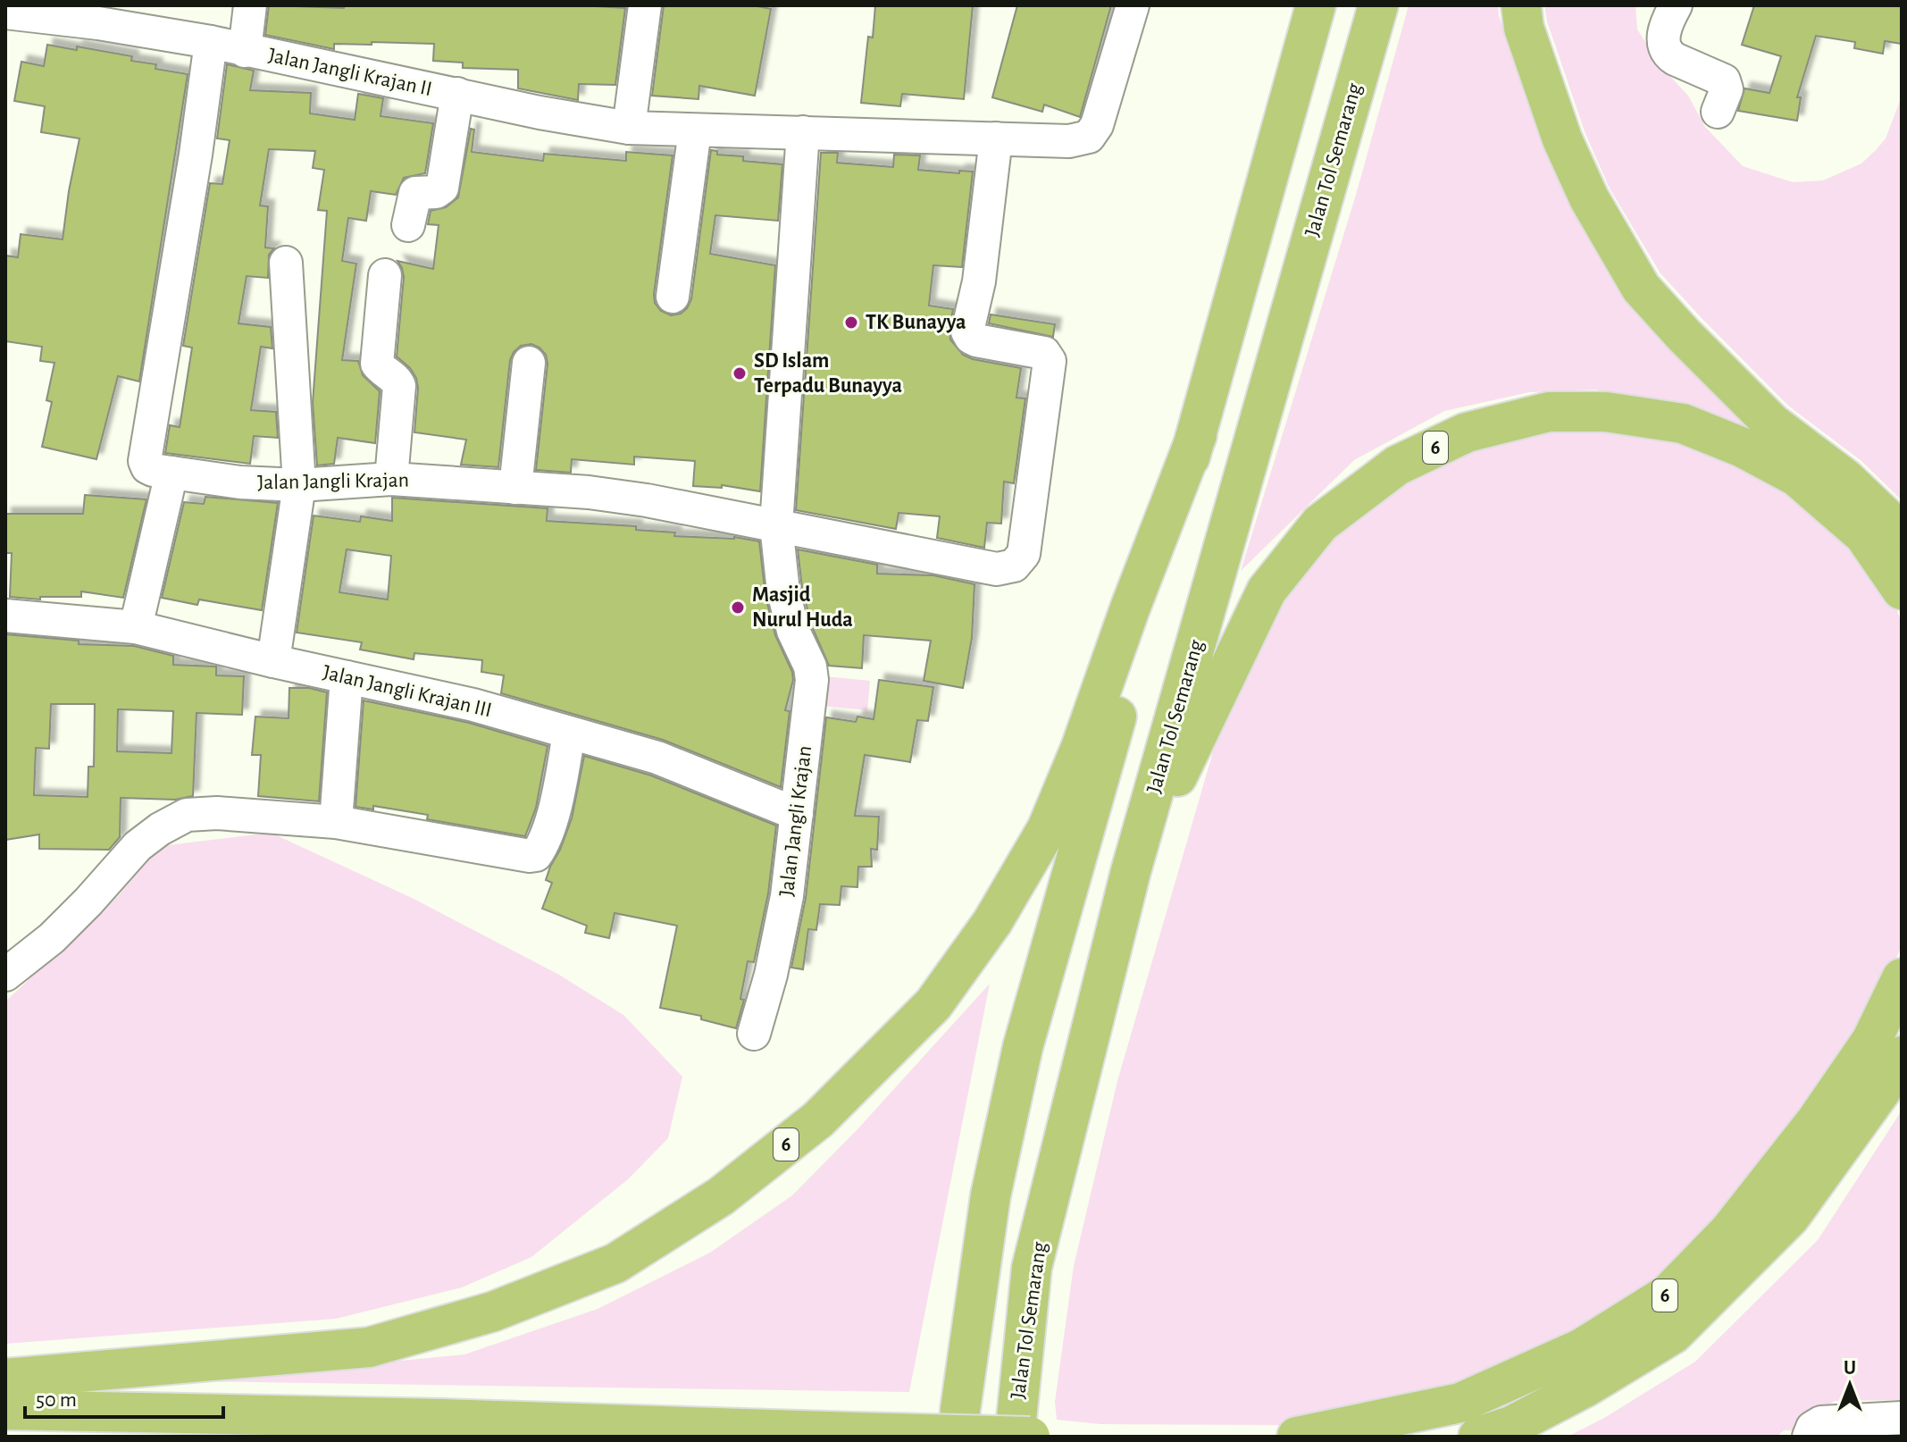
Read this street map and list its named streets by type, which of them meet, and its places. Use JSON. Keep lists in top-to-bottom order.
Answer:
{
  "streets": {
    "highway": ["Jalan Tol Semarang", "6"],
    "street": ["Jalan Jangli Krajan II", "Jalan Jangli Krajan", "Jalan Jangli Krajan III"]
  },
  "crossings": [
    ["Jalan Jangli Krajan II", "Jalan Jangli Krajan"],
    ["Jalan Tol Semarang", "6"],
    ["Jalan Jangli Krajan", "Jalan Jangli Krajan III"]
  ],
  "places": ["TK Bunayya", "SD Islam Terpadu Bunayya", "Masjid Nurul Huda"],
  "scale_bar": "50 m",
  "north": "top"
}
